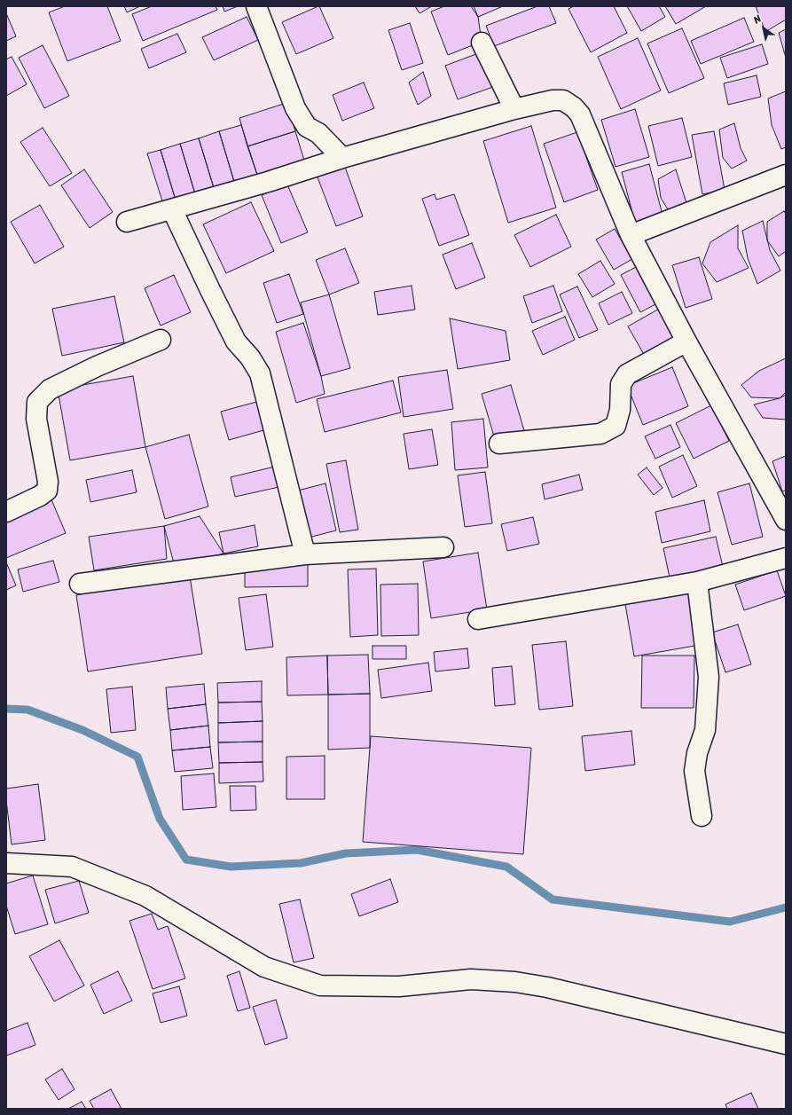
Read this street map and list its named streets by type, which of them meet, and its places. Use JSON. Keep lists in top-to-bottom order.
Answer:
{
  "north": "top left"
}
